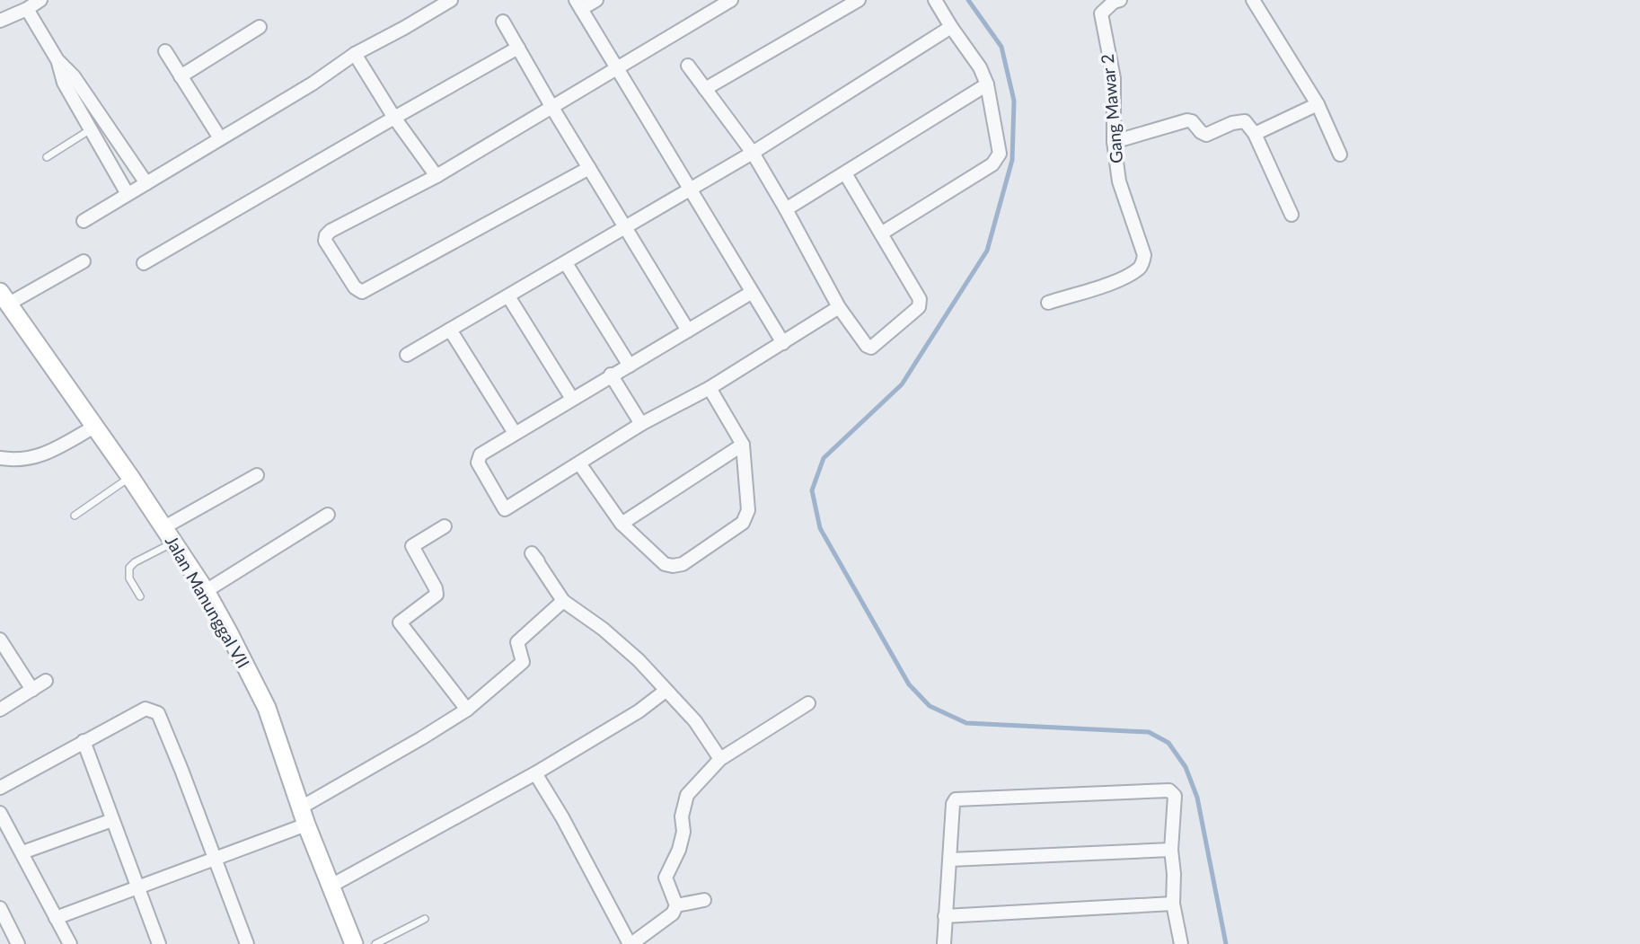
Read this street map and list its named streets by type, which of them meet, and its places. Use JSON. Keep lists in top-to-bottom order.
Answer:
{
  "streets": {
    "street": ["Gang Mawar 2", "Jalan Manunggal VII"]
  }
}
